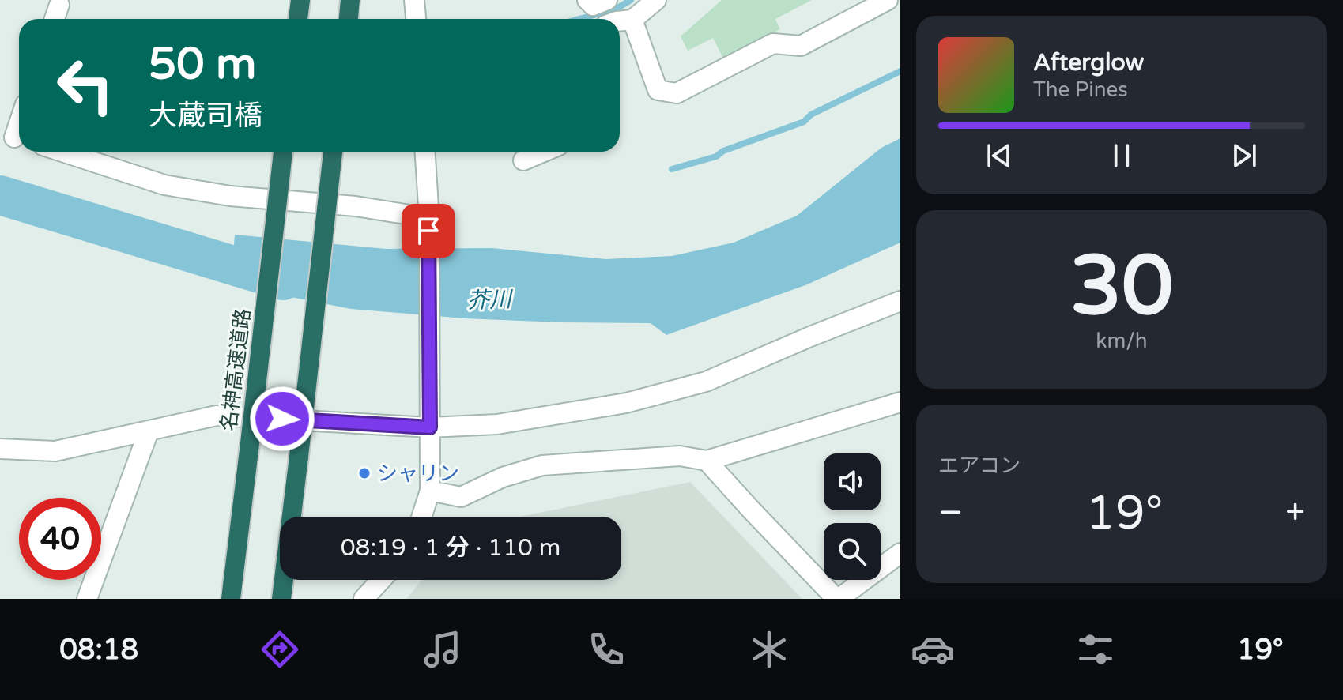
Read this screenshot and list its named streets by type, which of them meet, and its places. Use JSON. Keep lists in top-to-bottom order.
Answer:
{
  "streets": {
    "highway": ["名神高速道路"]
  },
  "water": ["芥川"],
  "places": ["シャリン"],
  "page": {
    "turn": ["50 m", "大蔵司橋"],
    "song": ["Afterglow", "The Pines"],
    "tile": [
      ["30", "km/h"],
      "エアコン"
    ],
    "heat": ["−", "19°", "+"],
    "limit": "40",
    "trip": "08:19 · 1 分 · 110 m",
    "tabs": ["08:18", "19°"]
  }
}
